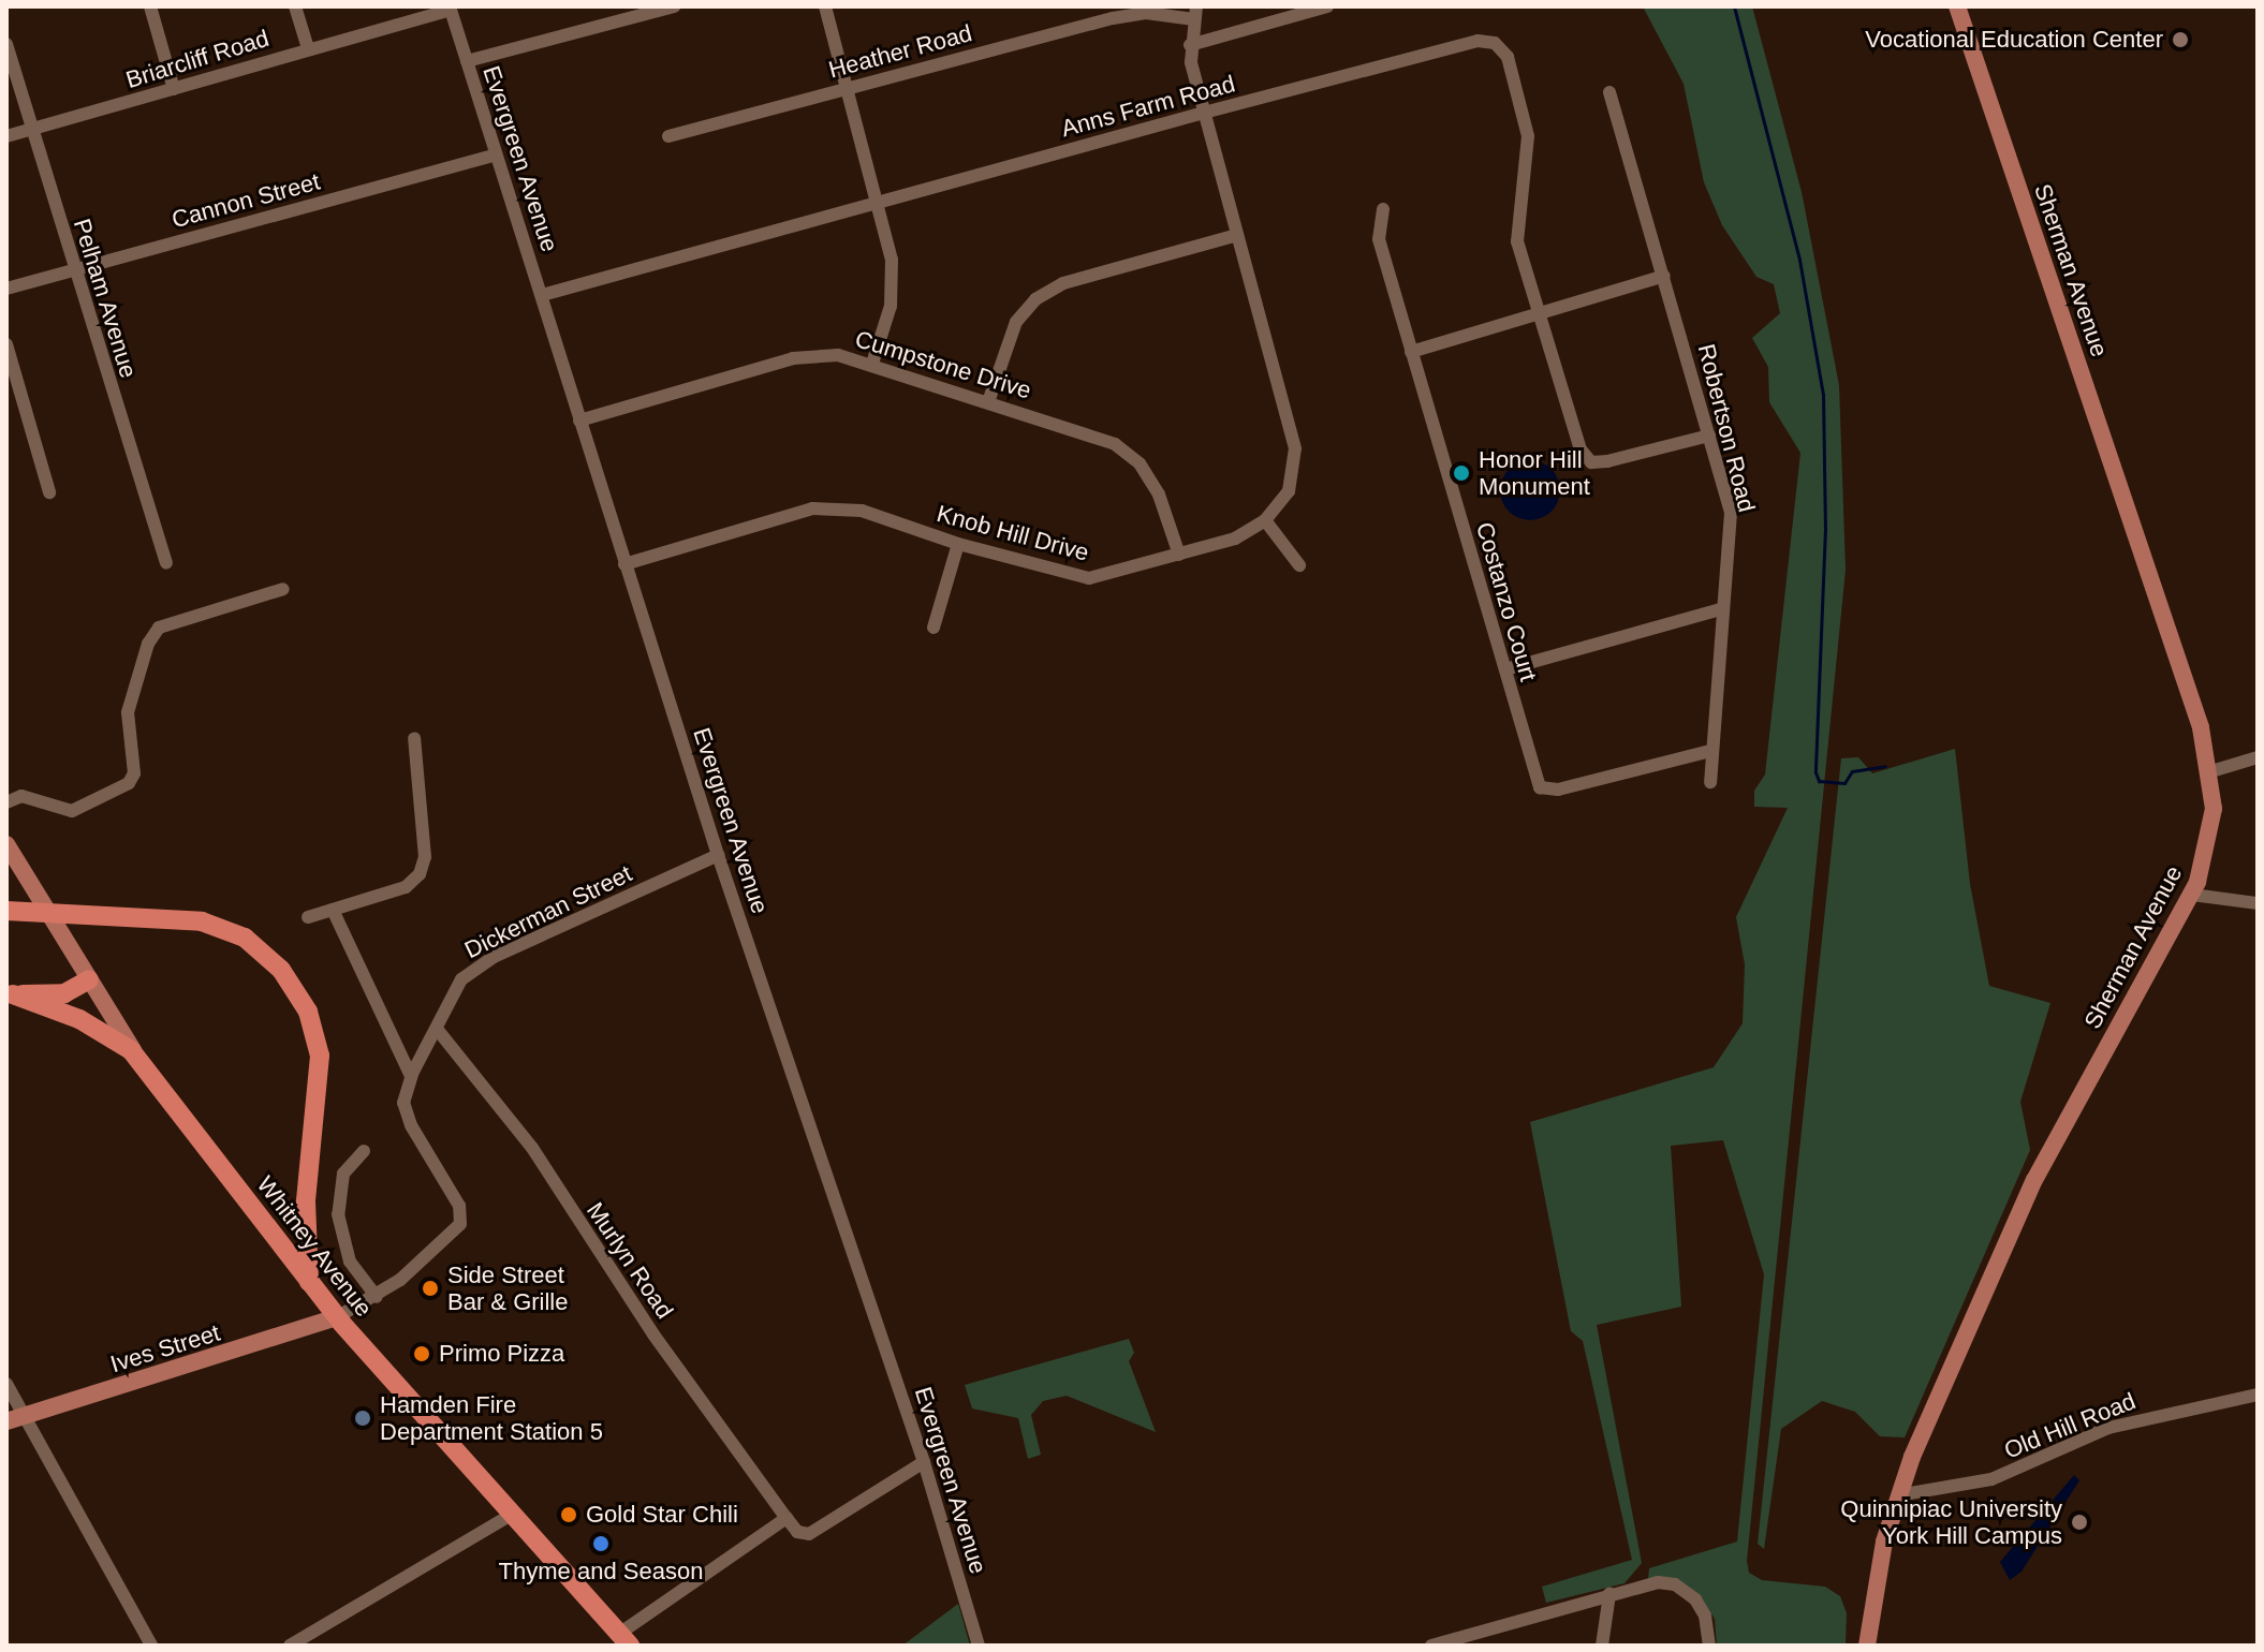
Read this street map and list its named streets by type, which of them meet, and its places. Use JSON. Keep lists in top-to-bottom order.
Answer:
{
  "streets": {
    "highway": ["Whitney Avenue"],
    "main road": ["Sherman Avenue", "Ives Street"],
    "street": [
      "Heather Road",
      "Briarcliff Road",
      "Anns Farm Road",
      "Evergreen Avenue",
      "Cannon Street",
      "Pelham Avenue",
      "Cumpstone Drive",
      "Robertson Road",
      "Knob Hill Drive",
      "Costanzo Court",
      "Dickerman Street",
      "Murlyn Road",
      "Old Hill Road"
    ]
  },
  "crossings": [
    ["Heather Road", "Knob Hill Drive"],
    ["Briarcliff Road", "Evergreen Avenue"],
    ["Briarcliff Road", "Pelham Avenue"],
    ["Anns Farm Road", "Evergreen Avenue"],
    ["Anns Farm Road", "Knob Hill Drive"],
    ["Evergreen Avenue", "Cannon Street"],
    ["Evergreen Avenue", "Cumpstone Drive"],
    ["Evergreen Avenue", "Knob Hill Drive"],
    ["Evergreen Avenue", "Dickerman Street"],
    ["Cannon Street", "Pelham Avenue"],
    ["Sherman Avenue", "Old Hill Road"],
    ["Cumpstone Drive", "Knob Hill Drive"],
    ["Robertson Road", "Costanzo Court"],
    ["Dickerman Street", "Whitney Avenue"],
    ["Dickerman Street", "Murlyn Road"],
    ["Dickerman Street", "Ives Street"],
    ["Whitney Avenue", "Ives Street"]
  ],
  "places": [
    "Vocational Education Center",
    "Honor Hill Monument",
    "Side Street Bar & Grille",
    "Primo Pizza",
    "Hamden Fire Department Station 5",
    "Gold Star Chili",
    "Quinnipiac University York Hill Campus",
    "Thyme and Season"
  ]
}
